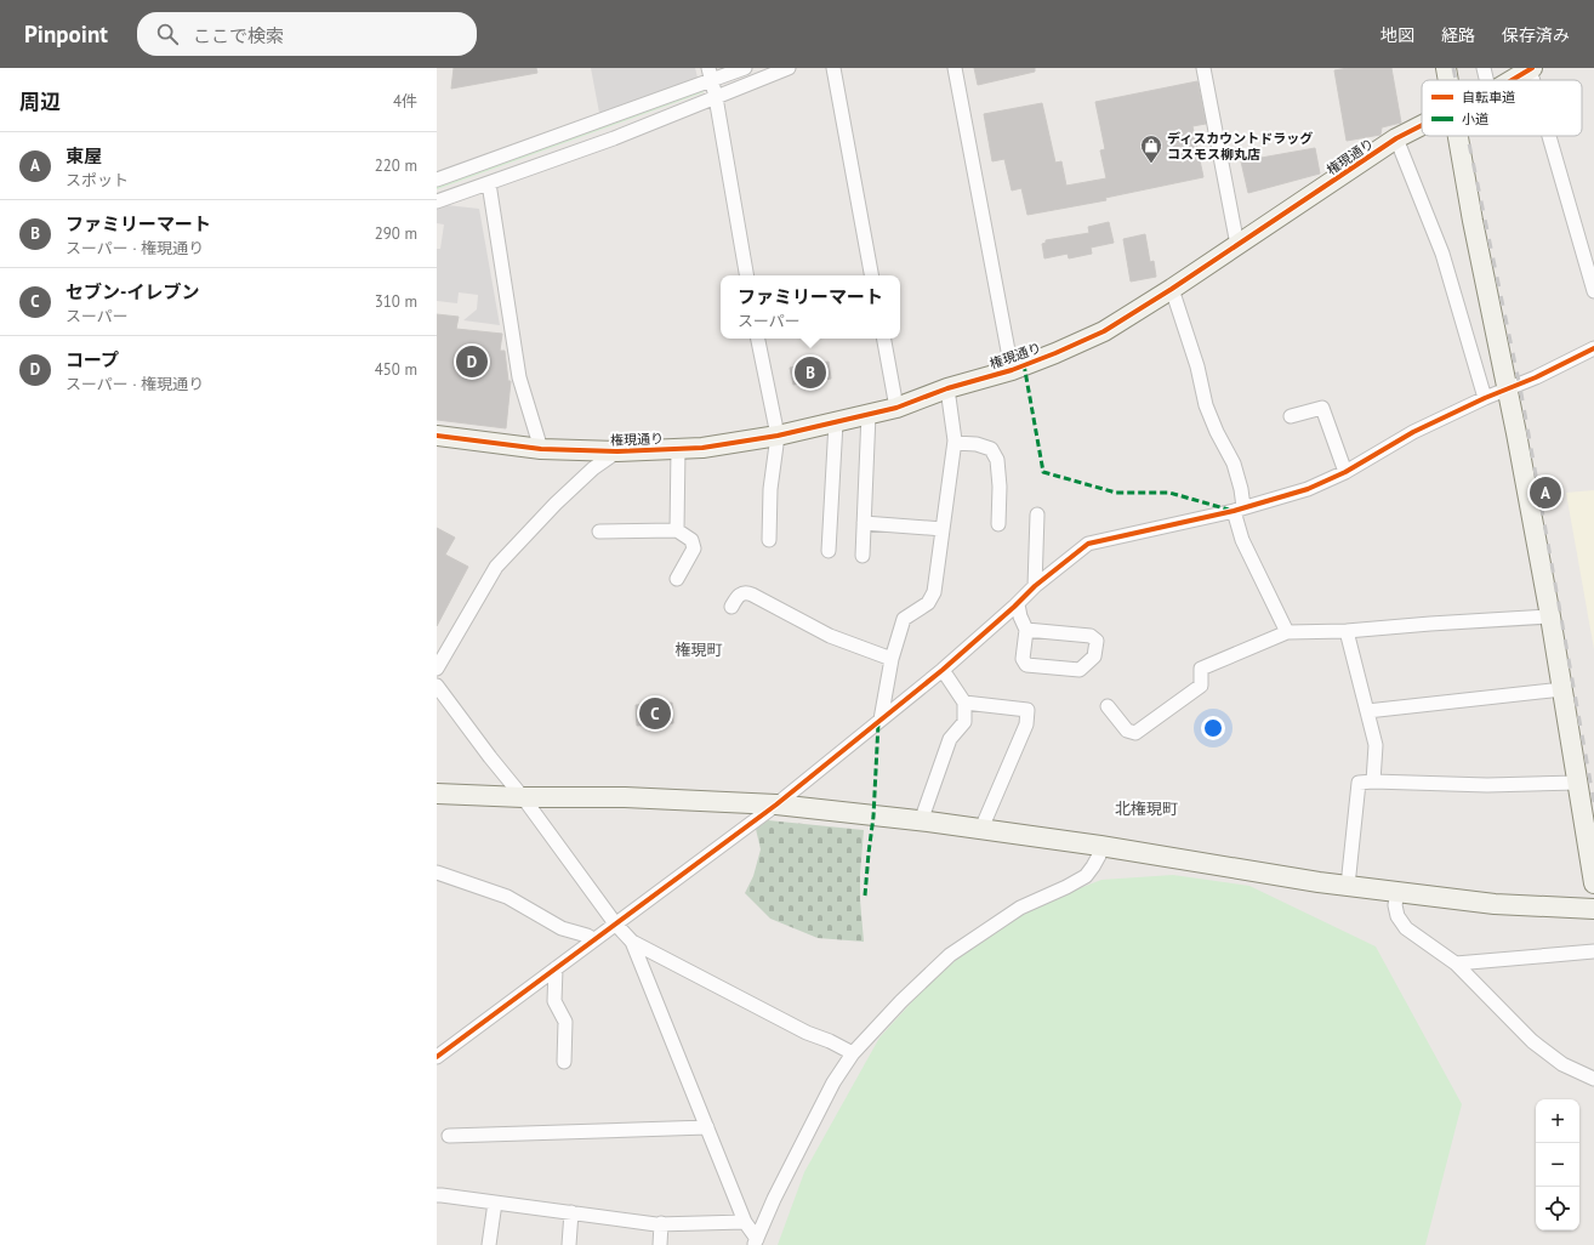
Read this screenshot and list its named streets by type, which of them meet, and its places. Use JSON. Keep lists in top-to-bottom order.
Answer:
{
  "streets": {
    "street": ["権現通り"]
  },
  "districts": ["権現町", "北権現町"],
  "places": {
    "shop": ["ディスカウントドラッグ コスモス柳丸店"]
  },
  "legend": ["自転車道", "小道"],
  "page": {
    "header": "Pinpoint",
    "search": "ここで検索",
    "nav": ["地図", "経路", "保存済み"],
    "heading": ["周辺", "4件"],
    "list": [
      {
        "mark": "A",
        "name": "東屋",
        "note": "スポット",
        "value": "220 m"
      },
      {
        "mark": "B",
        "name": "ファミリーマート",
        "note": "スーパー · 権現通り",
        "value": "290 m"
      },
      {
        "mark": "C",
        "name": "セブン-イレブン",
        "note": "スーパー",
        "value": "310 m"
      },
      {
        "mark": "D",
        "name": "コープ",
        "note": "スーパー · 権現通り",
        "value": "450 m"
      }
    ],
    "popup": ["ファミリーマート", "スーパー"],
    "pins": [
      "D",
      "B",
      "A",
      "C"
    ],
    "map_buttons": ["+", "−"]
  }
}
